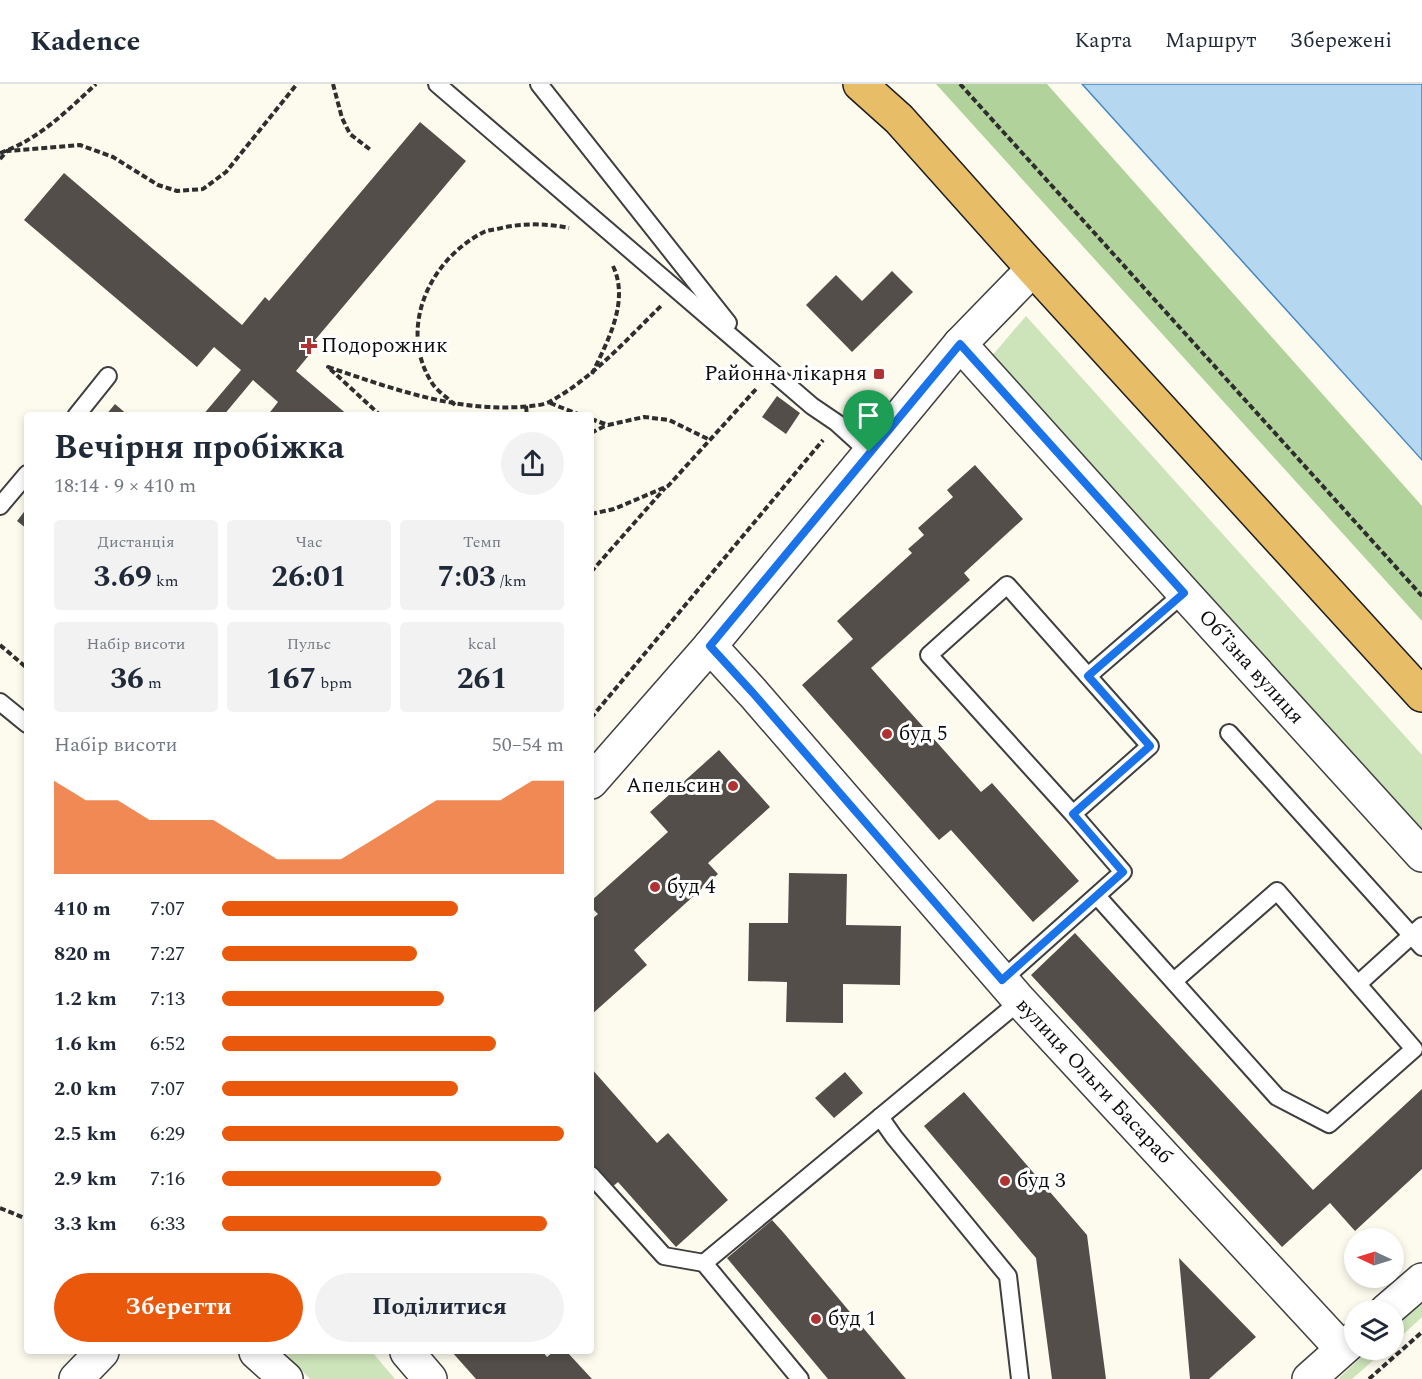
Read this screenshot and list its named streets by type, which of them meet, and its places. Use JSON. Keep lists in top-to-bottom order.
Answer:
{
  "streets": {
    "street": ["Обʼїзна вулиця", "вулиця Ольги Басараб"]
  },
  "places": {
    "health": ["Подорожник"],
    "transit": ["Районна лікарня"],
    "other": [
      "буд 5",
      "Апельсин",
      "буд 4",
      "буд 3",
      "буд 1"
    ]
  },
  "north": "left",
  "page": {
    "header": "Kadence",
    "nav": ["Карта", "Маршрут", "Збережені"],
    "heading": ["Вечірня пробіжка", "18:14 · 9 × 410 m"],
    "stats": [
      ["Дистанція", "3.69 km"],
      ["Час", "26:01"],
      ["Темп", "7:03 /km"],
      ["Набір висоти", "36 m"],
      ["Пульс", "167 bpm"],
      ["kcal", "261"]
    ],
    "chart": ["Набір висоти", "50–54 m"],
    "list": [
      {
        "name": "410 m",
        "note": "7:07"
      },
      {
        "name": "820 m",
        "note": "7:27"
      },
      {
        "name": "1.2 km",
        "note": "7:13"
      },
      {
        "name": "1.6 km",
        "note": "6:52"
      },
      {
        "name": "2.0 km",
        "note": "7:07"
      },
      {
        "name": "2.5 km",
        "note": "6:29"
      },
      {
        "name": "2.9 km",
        "note": "7:16"
      },
      {
        "name": "3.3 km",
        "note": "6:33"
      }
    ],
    "buttons": ["Зберегти", "Поділитися"]
  }
}
